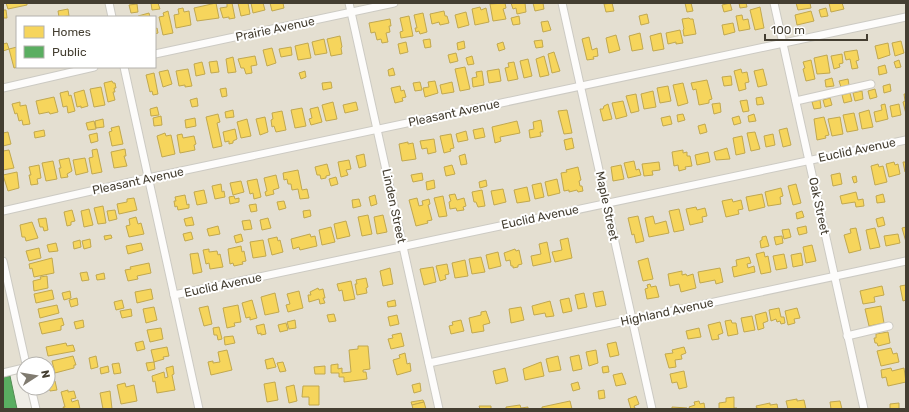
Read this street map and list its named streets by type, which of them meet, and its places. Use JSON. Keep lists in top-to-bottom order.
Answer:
{
  "streets": {
    "street": [
      "Prairie Avenue",
      "Pleasant Avenue",
      "Euclid Avenue",
      "Linden Street",
      "Maple Street",
      "Oak Street",
      "Highland Avenue"
    ]
  },
  "crossings": [
    ["Prairie Avenue", "Linden Street"],
    ["Pleasant Avenue", "Linden Street"],
    ["Pleasant Avenue", "Maple Street"],
    ["Pleasant Avenue", "Oak Street"],
    ["Euclid Avenue", "Linden Street"],
    ["Euclid Avenue", "Maple Street"],
    ["Euclid Avenue", "Oak Street"],
    ["Linden Street", "Highland Avenue"],
    ["Maple Street", "Highland Avenue"],
    ["Oak Street", "Highland Avenue"]
  ],
  "legend": ["Homes", "Public"],
  "scale_bar": "100 m",
  "north": "right"
}
